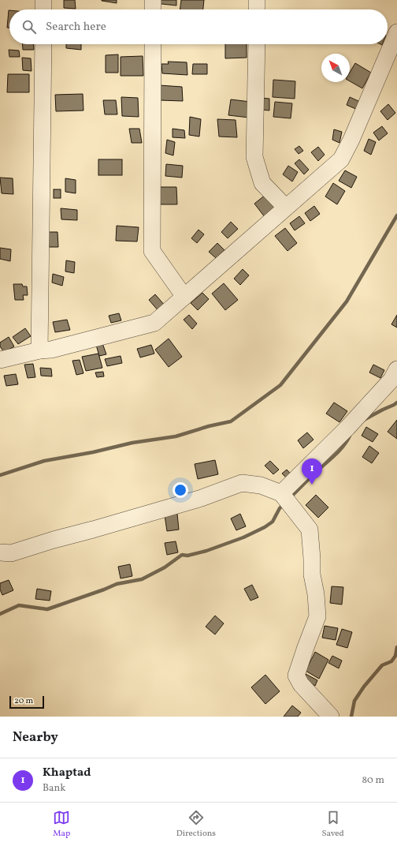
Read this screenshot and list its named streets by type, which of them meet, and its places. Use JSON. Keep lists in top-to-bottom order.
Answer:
{
  "scale_bar": "20 m",
  "north": "top left",
  "page": {
    "search": "Search here",
    "pins": "1",
    "scale": "20 m",
    "heading": "Nearby",
    "list": [
      {
        "mark": "1",
        "name": "Khaptad",
        "note": "Bank",
        "value": "80 m"
      }
    ],
    "nav": ["Map", "Directions", "Saved"]
  }
}
